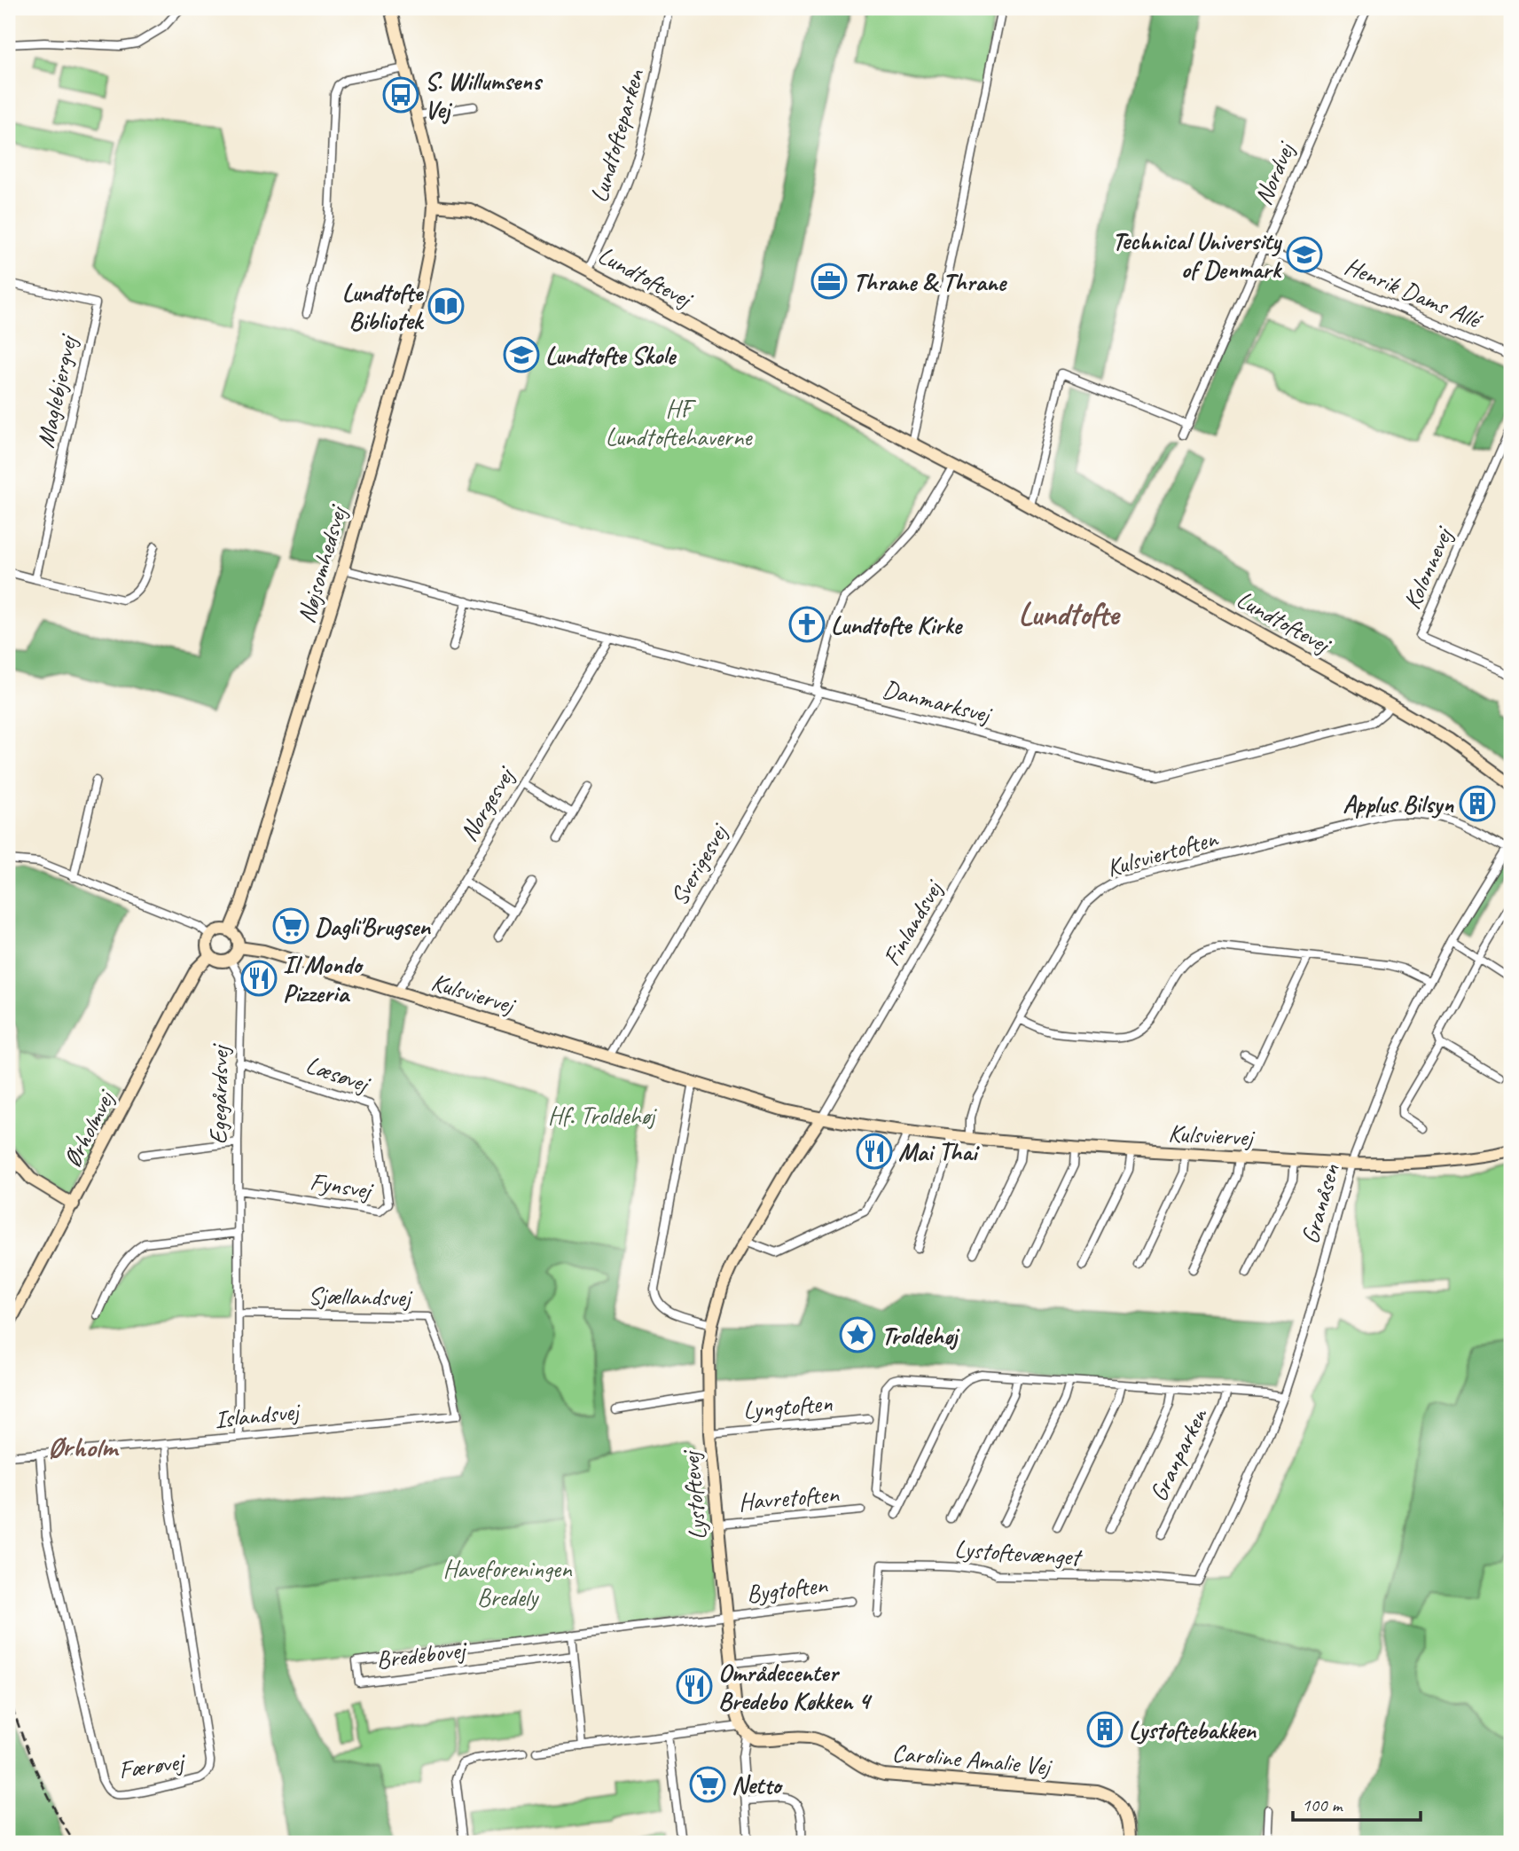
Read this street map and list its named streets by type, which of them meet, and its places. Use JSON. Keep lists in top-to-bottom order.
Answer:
{
  "streets": {
    "street": [
      "Lundtofteparken",
      "Nordvej",
      "Lundtoftevej",
      "Henrik Dams Allé",
      "Maglebjergvej",
      "Nøjsomhedsvej",
      "Kolonnevej",
      "Danmarksvej",
      "Norgesvej",
      "Kulsviertoften",
      "Sverigesvej",
      "Finlandsvej",
      "Kulsviervej",
      "Læsøvej",
      "Egegårdsvej",
      "Ørholmvej",
      "Fynsvej",
      "Granåsen",
      "Sjællandsvej",
      "Lyngtoften",
      "Islandsvej",
      "Granparken",
      "Lystoftevej",
      "Havretoften",
      "Lystoftevænget",
      "Bygtoften",
      "Bredebovej",
      "Caroline Amalie Vej",
      "Færøvej"
    ]
  },
  "crossings": [
    ["Lundtofteparken", "Lundtoftevej"],
    ["Nordvej", "Henrik Dams Allé"],
    ["Lundtoftevej", "Nøjsomhedsvej"],
    ["Lundtoftevej", "Danmarksvej"],
    ["Lundtoftevej", "Sverigesvej"],
    ["Nøjsomhedsvej", "Danmarksvej"],
    ["Nøjsomhedsvej", "Kulsviervej"],
    ["Nøjsomhedsvej", "Egegårdsvej"],
    ["Nøjsomhedsvej", "Ørholmvej"],
    ["Danmarksvej", "Norgesvej"],
    ["Danmarksvej", "Sverigesvej"],
    ["Danmarksvej", "Finlandsvej"],
    ["Norgesvej", "Kulsviervej"],
    ["Kulsviertoften", "Kulsviervej"],
    ["Kulsviertoften", "Granåsen"],
    ["Sverigesvej", "Kulsviervej"],
    ["Finlandsvej", "Kulsviervej"],
    ["Finlandsvej", "Lystoftevej"],
    ["Kulsviervej", "Egegårdsvej"],
    ["Kulsviervej", "Ørholmvej"],
    ["Kulsviervej", "Granåsen"],
    ["Kulsviervej", "Lystoftevej"],
    ["Læsøvej", "Egegårdsvej"],
    ["Læsøvej", "Fynsvej"],
    ["Egegårdsvej", "Ørholmvej"],
    ["Egegårdsvej", "Fynsvej"],
    ["Egegårdsvej", "Sjællandsvej"],
    ["Egegårdsvej", "Islandsvej"],
    ["Granåsen", "Granparken"],
    ["Granåsen", "Lystoftevænget"],
    ["Sjællandsvej", "Islandsvej"],
    ["Lyngtoften", "Lystoftevej"],
    ["Islandsvej", "Færøvej"],
    ["Lystoftevej", "Havretoften"],
    ["Lystoftevej", "Bygtoften"],
    ["Lystoftevej", "Bredebovej"],
    ["Lystoftevej", "Caroline Amalie Vej"],
    ["Bygtoften", "Bredebovej"]
  ],
  "districts": ["Lundtofte", "Ørholm"],
  "parks": ["HF Lundtoftehaverne", "Hf. Troldehøj", "Haveforeningen Bredely"],
  "places": {
    "bus stop": ["S. Willumsens Vej"],
    "school or university": ["Technical University of Denmark", "Lundtofte Skole"],
    "office": ["Thrane & Thrane"],
    "library": ["Lundtofte Bibliotek"],
    "church": ["Lundtofte Kirke"],
    "building": ["Applus Bilsyn", "Lystoftebakken"],
    "supermarket": ["Dagli'Brugsen", "Netto"],
    "restaurant": ["Il Mondo Pizzeria", "Mai Thai", "Områdecenter Bredebo Køkken 4"],
    "place": ["Troldehøj"]
  },
  "scale_bar": "100 m"
}
